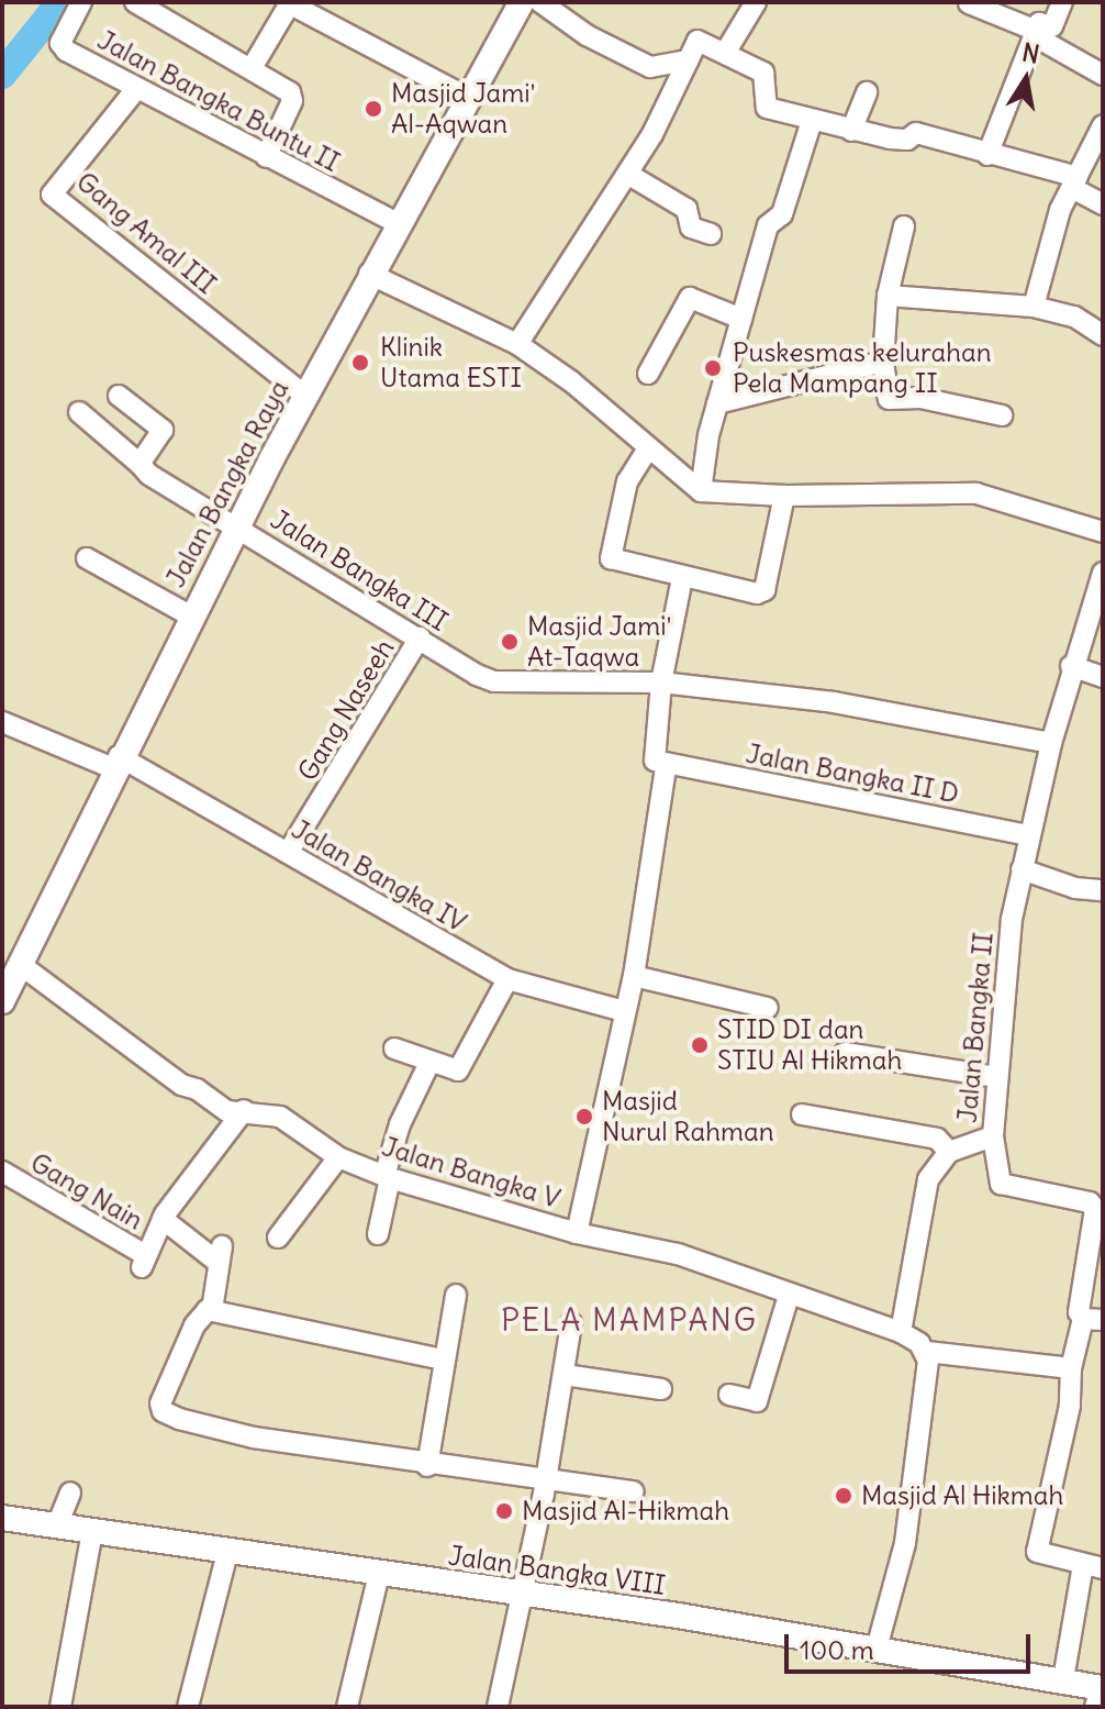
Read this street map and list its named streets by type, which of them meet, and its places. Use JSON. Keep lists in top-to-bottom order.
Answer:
{
  "streets": {
    "street": [
      "Jalan Bangka Buntu II",
      "Gang Amal III",
      "Jalan Bangka Raya",
      "Jalan Bangka III",
      "Gang Naseeh",
      "Jalan Bangka II D",
      "Jalan Bangka IV",
      "Jalan Bangka II",
      "Jalan Bangka V",
      "Gang Nain",
      "Jalan Bangka VIII"
    ]
  },
  "crossings": [
    ["Jalan Bangka Buntu II", "Gang Amal III"],
    ["Jalan Bangka Buntu II", "Jalan Bangka Raya"],
    ["Gang Amal III", "Jalan Bangka Raya"],
    ["Jalan Bangka Raya", "Jalan Bangka III"],
    ["Jalan Bangka Raya", "Jalan Bangka IV"],
    ["Jalan Bangka Raya", "Jalan Bangka V"],
    ["Jalan Bangka III", "Gang Naseeh"],
    ["Jalan Bangka III", "Jalan Bangka II"],
    ["Gang Naseeh", "Jalan Bangka IV"],
    ["Jalan Bangka II D", "Jalan Bangka II"],
    ["Jalan Bangka II", "Jalan Bangka V"]
  ],
  "districts": ["PELA MAMPANG"],
  "places": [
    "Masjid Jami' Al-Aqwan",
    "Klinik Utama ESTI",
    "Puskesmas kelurahan Pela Mampang II",
    "Masjid Jami' At-Taqwa",
    "STID DI dan STIU Al Hikmah",
    "Masjid Nurul Rahman",
    "Masjid Al Hikmah",
    "Masjid Al-Hikmah"
  ],
  "scale_bar": "100 m",
  "north": "top"
}
